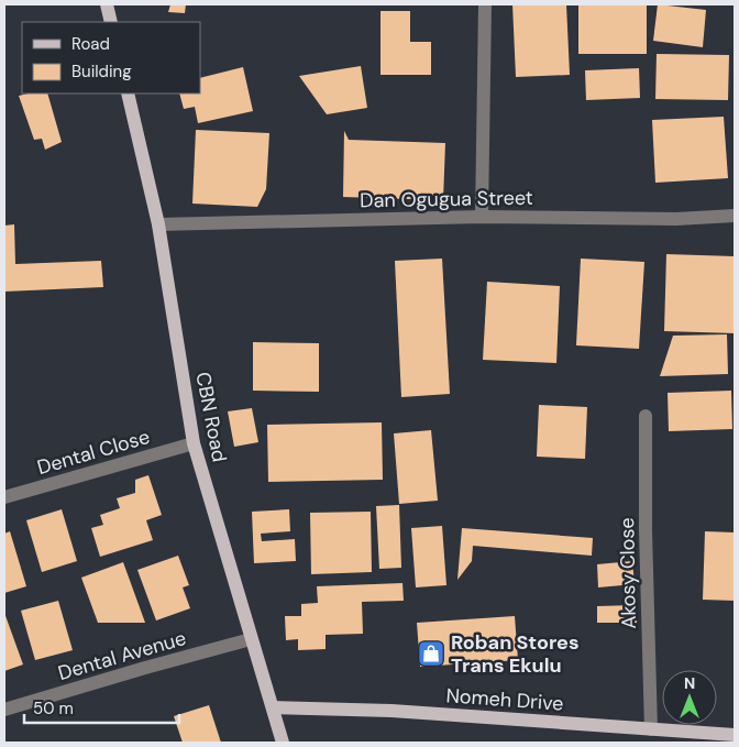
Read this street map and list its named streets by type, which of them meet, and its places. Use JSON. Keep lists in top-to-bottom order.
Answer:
{
  "streets": {
    "main road": ["CBN Road", "Nomeh Drive"],
    "street": [
      "Dan Ogugua Street",
      "Dental Close",
      "Akosy Close",
      "Dental Avenue"
    ]
  },
  "crossings": [
    ["Dan Ogugua Street", "CBN Road"],
    ["CBN Road", "Dental Close"],
    ["CBN Road", "Dental Avenue"],
    ["CBN Road", "Nomeh Drive"],
    ["Akosy Close", "Nomeh Drive"]
  ],
  "places": {
    "shop": ["Roban Stores Trans Ekulu"]
  },
  "legend": ["Road", "Building"],
  "scale_bar": "50 m",
  "north": "top"
}
